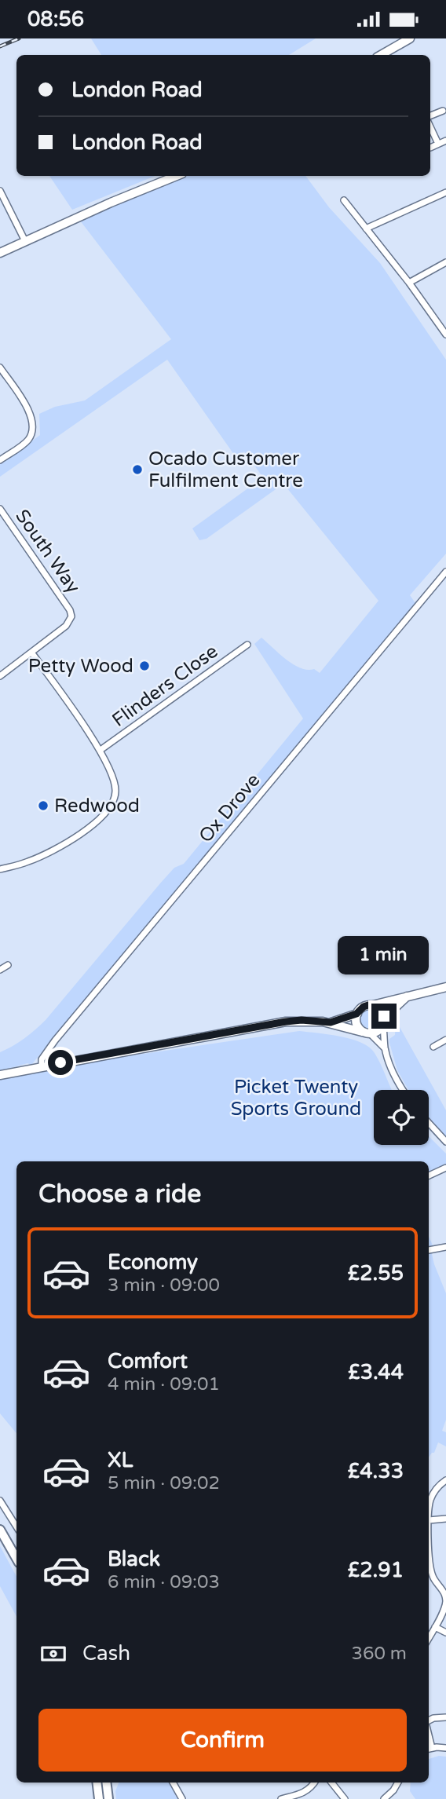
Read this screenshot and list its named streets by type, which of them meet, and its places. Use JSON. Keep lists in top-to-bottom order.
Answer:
{
  "streets": {
    "street": ["South Way", "Flinders Close", "Ox Drove"]
  },
  "parks": ["Picket Twenty Sports Ground"],
  "places": ["Ocado Customer Fulfilment Centre", "Petty Wood", "Redwood"],
  "page": {
    "status": "08:56",
    "banner": ["London Road", "London Road"],
    "bubble": "1 min",
    "heading": "Choose a ride",
    "list": [
      {
        "name": "Economy",
        "note": "3 min · 09:00",
        "value": "£2.55"
      },
      {
        "name": "Comfort",
        "note": "4 min · 09:01",
        "value": "£3.44"
      },
      {
        "name": "XL",
        "note": "5 min · 09:02",
        "value": "£4.33"
      },
      {
        "name": "Black",
        "note": "6 min · 09:03",
        "value": "£2.91"
      }
    ],
    "pay": ["Cash", "360 m"],
    "buttons": "Confirm"
  }
}
